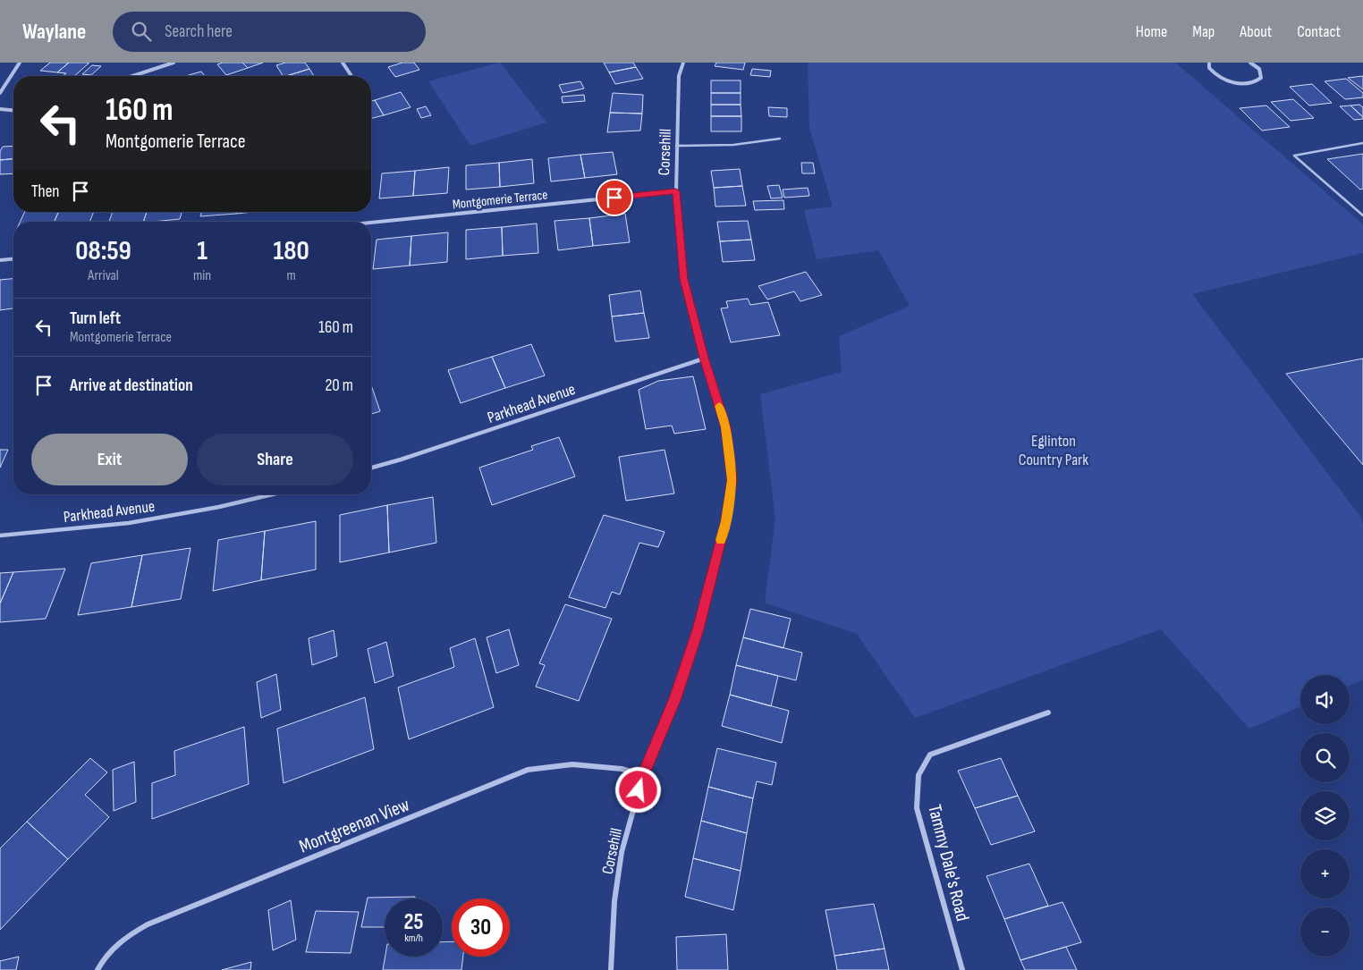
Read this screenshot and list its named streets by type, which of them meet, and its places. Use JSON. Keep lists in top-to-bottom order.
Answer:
{
  "streets": {
    "street": [
      "Corsehill",
      "Montgomerie Terrace",
      "Parkhead Avenue",
      "Montgreenan View",
      "Tammy Dale's Road"
    ]
  },
  "crossings": [
    ["Corsehill", "Montgomerie Terrace"],
    ["Corsehill", "Parkhead Avenue"],
    ["Corsehill", "Montgreenan View"]
  ],
  "parks": ["Eglinton Country Park"],
  "page": {
    "header": "Waylane",
    "search": "Search here",
    "nav": [
      "Home",
      "Map",
      "About",
      "Contact"
    ],
    "turn": ["160 m", "Montgomerie Terrace"],
    "then": "Then",
    "eta": [
      "08:59",
      "Arrival",
      "1",
      "min",
      "180",
      "m"
    ],
    "list": [
      {
        "name": "Turn left",
        "note": "Montgomerie Terrace",
        "value": "160 m"
      },
      {
        "name": "Arrive at destination",
        "value": "20 m"
      }
    ],
    "buttons": ["Exit", "Share"],
    "map_buttons": ["+", "−"],
    "speed": "25 km/h",
    "limit": "30"
  }
}
